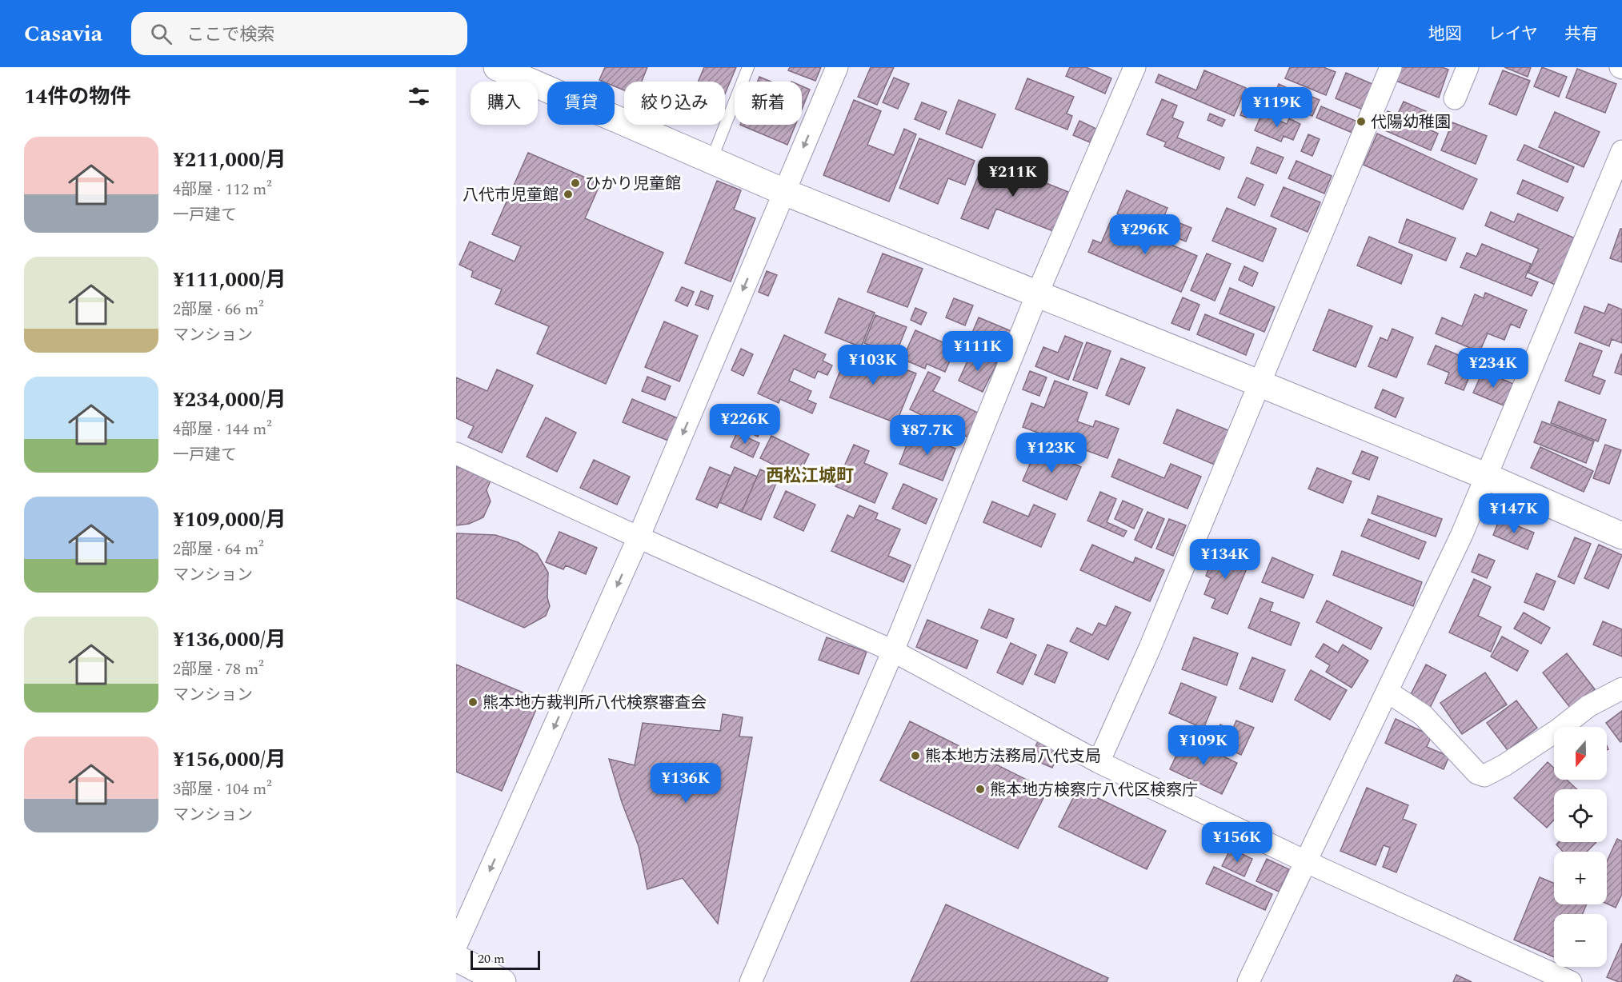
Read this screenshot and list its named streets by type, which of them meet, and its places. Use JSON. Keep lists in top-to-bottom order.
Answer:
{
  "districts": ["西松江城町"],
  "places": [
    "代陽幼稚園",
    "ひかり児童館",
    "八代市児童館",
    "熊本地方裁判所八代検察審査会",
    "熊本地方法務局八代支局",
    "熊本地方検察庁八代区検察庁"
  ],
  "scale_bar": "20 m",
  "north": "bottom",
  "page": {
    "header": "Casavia",
    "search": "ここで検索",
    "nav": ["地図", "レイヤ", "共有"],
    "heading": "14件の物件",
    "chip": [
      "購入",
      "賃貸",
      "絞り込み",
      "新着"
    ],
    "price": [
      "¥119K",
      "¥211K",
      "¥296K",
      "¥111K",
      "¥103K",
      "¥234K",
      "¥226K",
      "¥87.7K",
      "¥123K",
      "¥147K",
      "¥134K",
      "¥109K",
      "¥136K",
      "¥156K"
    ],
    "list": [
      {
        "name": "¥211,000/月",
        "note": "4部屋 · 112 m² · 一戸建て"
      },
      {
        "name": "¥111,000/月",
        "note": "2部屋 · 66 m² · マンション"
      },
      {
        "name": "¥234,000/月",
        "note": "4部屋 · 144 m² · 一戸建て"
      },
      {
        "name": "¥109,000/月",
        "note": "2部屋 · 64 m² · マンション"
      },
      {
        "name": "¥136,000/月",
        "note": "2部屋 · 78 m² · マンション"
      },
      {
        "name": "¥156,000/月",
        "note": "3部屋 · 104 m² · マンション"
      }
    ],
    "map_buttons": ["+", "−"],
    "scale": "20 m"
  }
}
